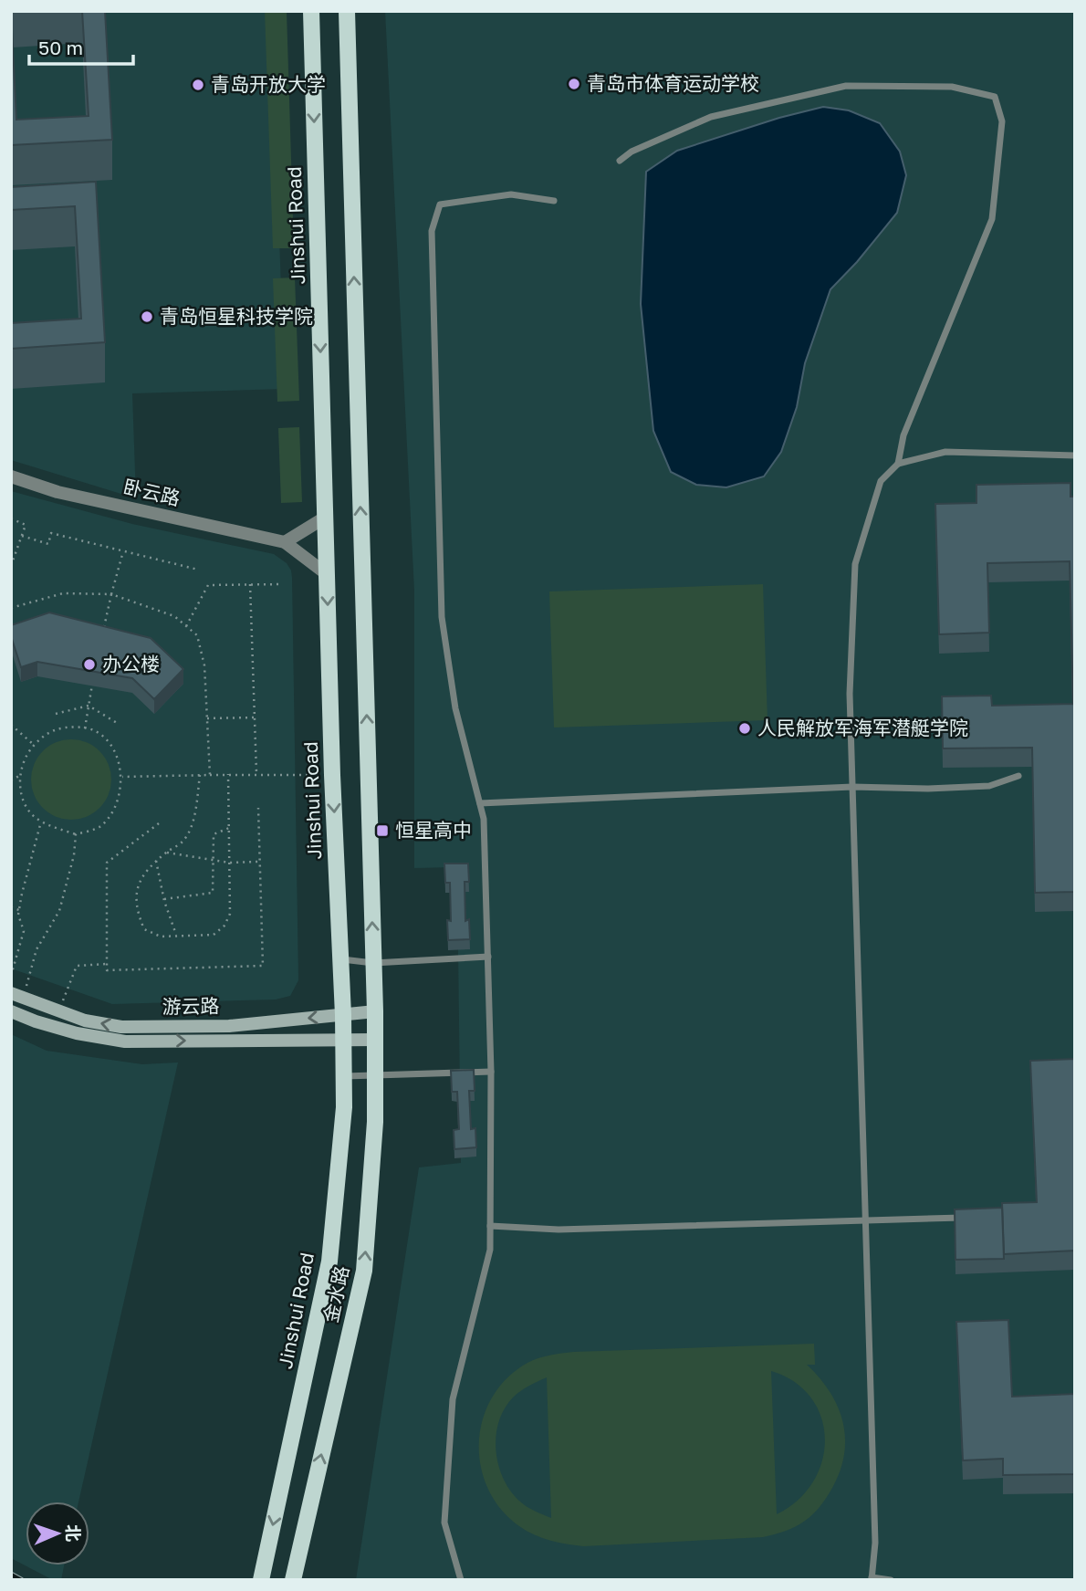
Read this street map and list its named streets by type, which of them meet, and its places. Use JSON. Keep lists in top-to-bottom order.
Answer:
{
  "streets": {
    "main road": ["Jinshui Road", "游云路", "金水路"],
    "street": ["卧云路"]
  },
  "crossings": [
    ["Jinshui Road", "卧云路"],
    ["Jinshui Road", "游云路"],
    ["游云路", "金水路"]
  ],
  "one_way": ["金水路"],
  "places": {
    "other": [
      "青岛市体育运动学校",
      "青岛开放大学",
      "青岛恒星科技学院",
      "办公楼",
      "人民解放军海军潜艇学院"
    ],
    "transit": ["恒星高中"]
  },
  "scale_bar": "50 m",
  "north": "right"
}
